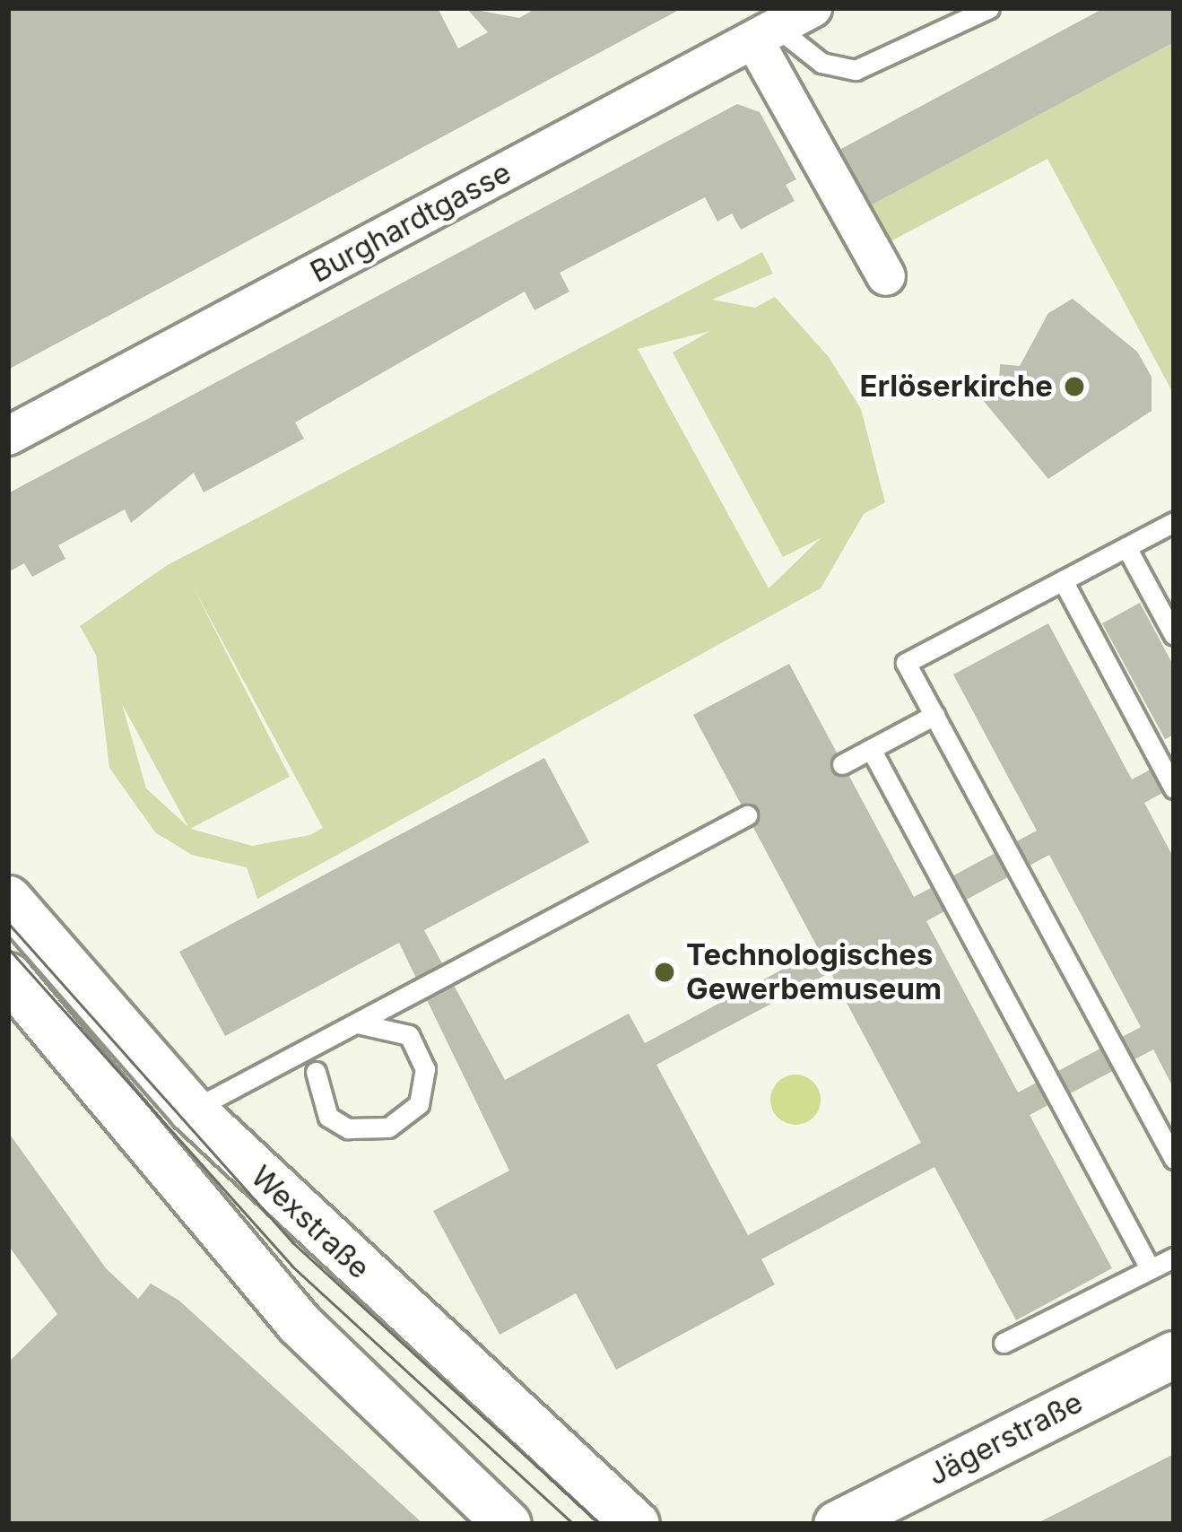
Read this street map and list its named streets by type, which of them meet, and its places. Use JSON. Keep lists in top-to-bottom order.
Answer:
{
  "streets": {
    "street": ["Burghardtgasse", "Wexstraße", "Jägerstraße"]
  },
  "places": ["Erlöserkirche", "Technologisches Gewerbemuseum"]
}
